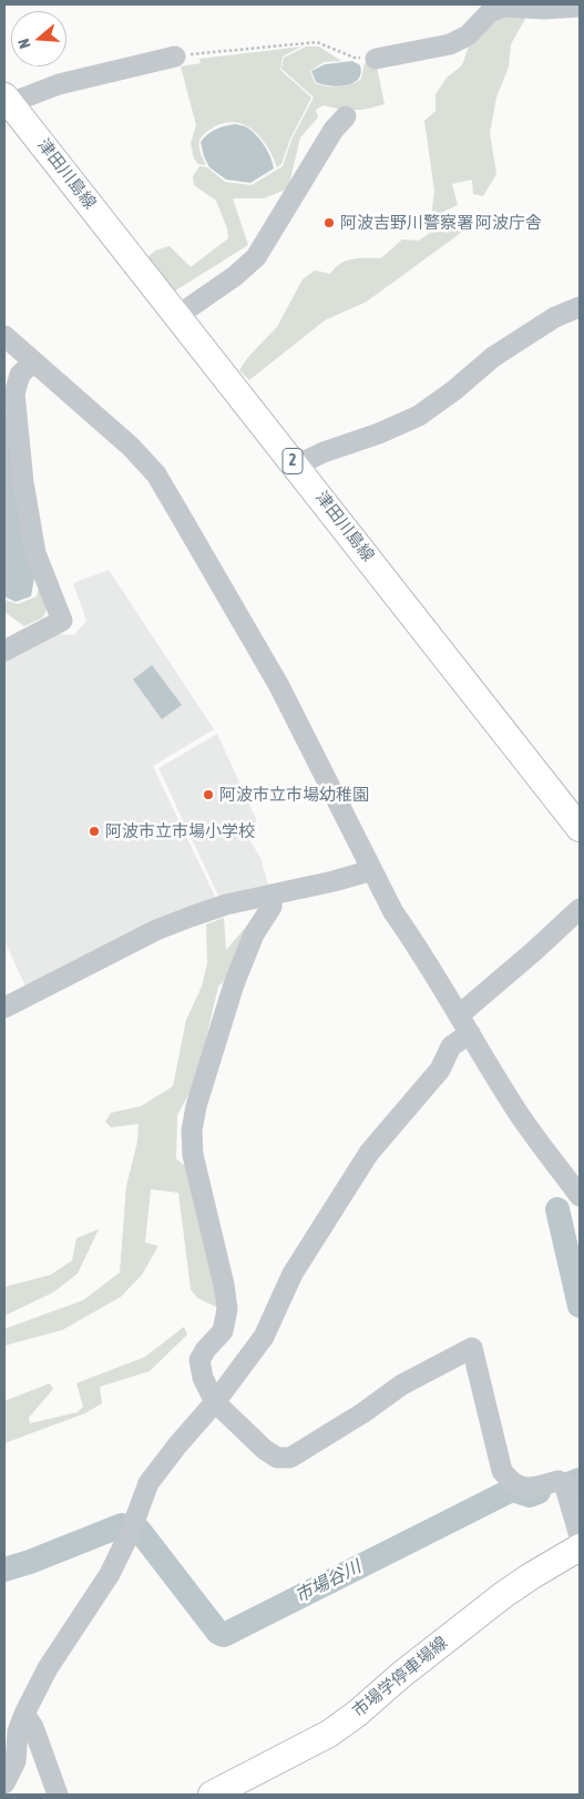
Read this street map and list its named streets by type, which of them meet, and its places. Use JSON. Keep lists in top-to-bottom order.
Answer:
{
  "streets": {
    "main road": ["津田川島線", "2", "市場学停車場線"]
  },
  "water": ["市場谷川"],
  "places": ["阿波吉野川警察署 阿波庁舎", "阿波市立市場幼稚園", "阿波市立市場小学校"],
  "north": "left"
}
